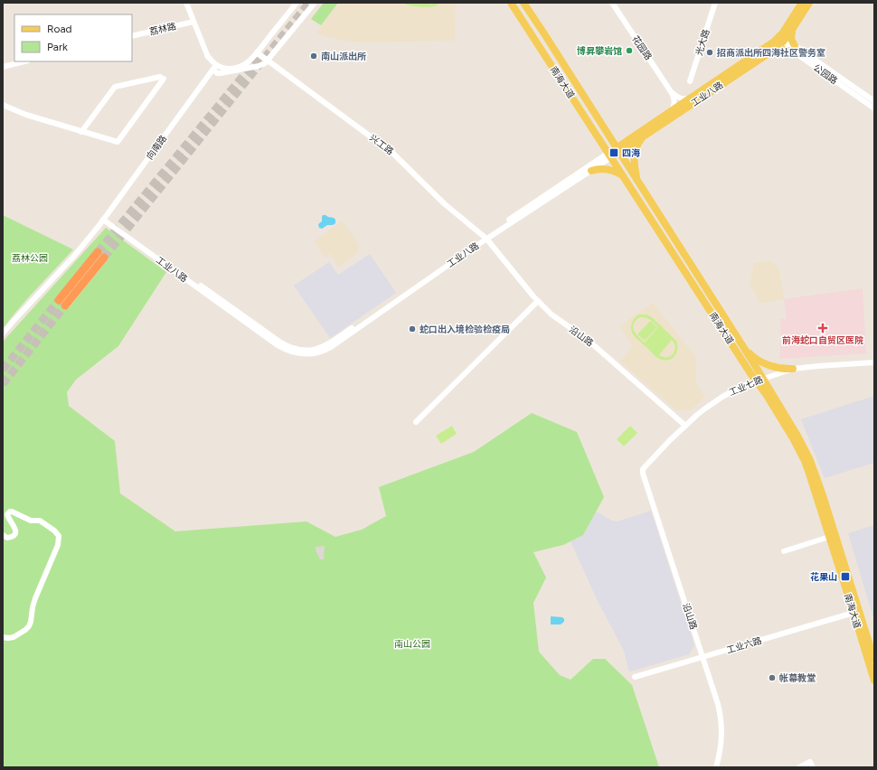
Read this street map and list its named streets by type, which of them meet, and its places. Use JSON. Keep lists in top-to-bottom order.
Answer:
{
  "streets": {
    "main road": ["南海大道", "工业八路"],
    "street": [
      "荔林路",
      "光大路",
      "花园路",
      "公园路",
      "兴工路",
      "向南路",
      "沿山路",
      "工业七路",
      "工业六路"
    ]
  },
  "crossings": [
    ["公园路", "工业八路"],
    ["南海大道", "工业八路"],
    ["南海大道", "工业七路"],
    ["南海大道", "工业六路"],
    ["工业八路", "兴工路"],
    ["工业八路", "向南路"],
    ["工业八路", "沿山路"],
    ["兴工路", "沿山路"],
    ["沿山路", "工业七路"],
    ["沿山路", "工业六路"]
  ],
  "parks": ["荔林公园", "南山公园"],
  "places": {
    "other": [
      "博昇攀岩馆",
      "招商派出所四海社区警务室",
      "南山派出所",
      "蛇口出入境检验检疫局",
      "帐幕教堂"
    ],
    "transit": ["四海", "花果山"],
    "health": ["前海蛇口自贸区医院"]
  },
  "legend": ["Road", "Park"]
}
